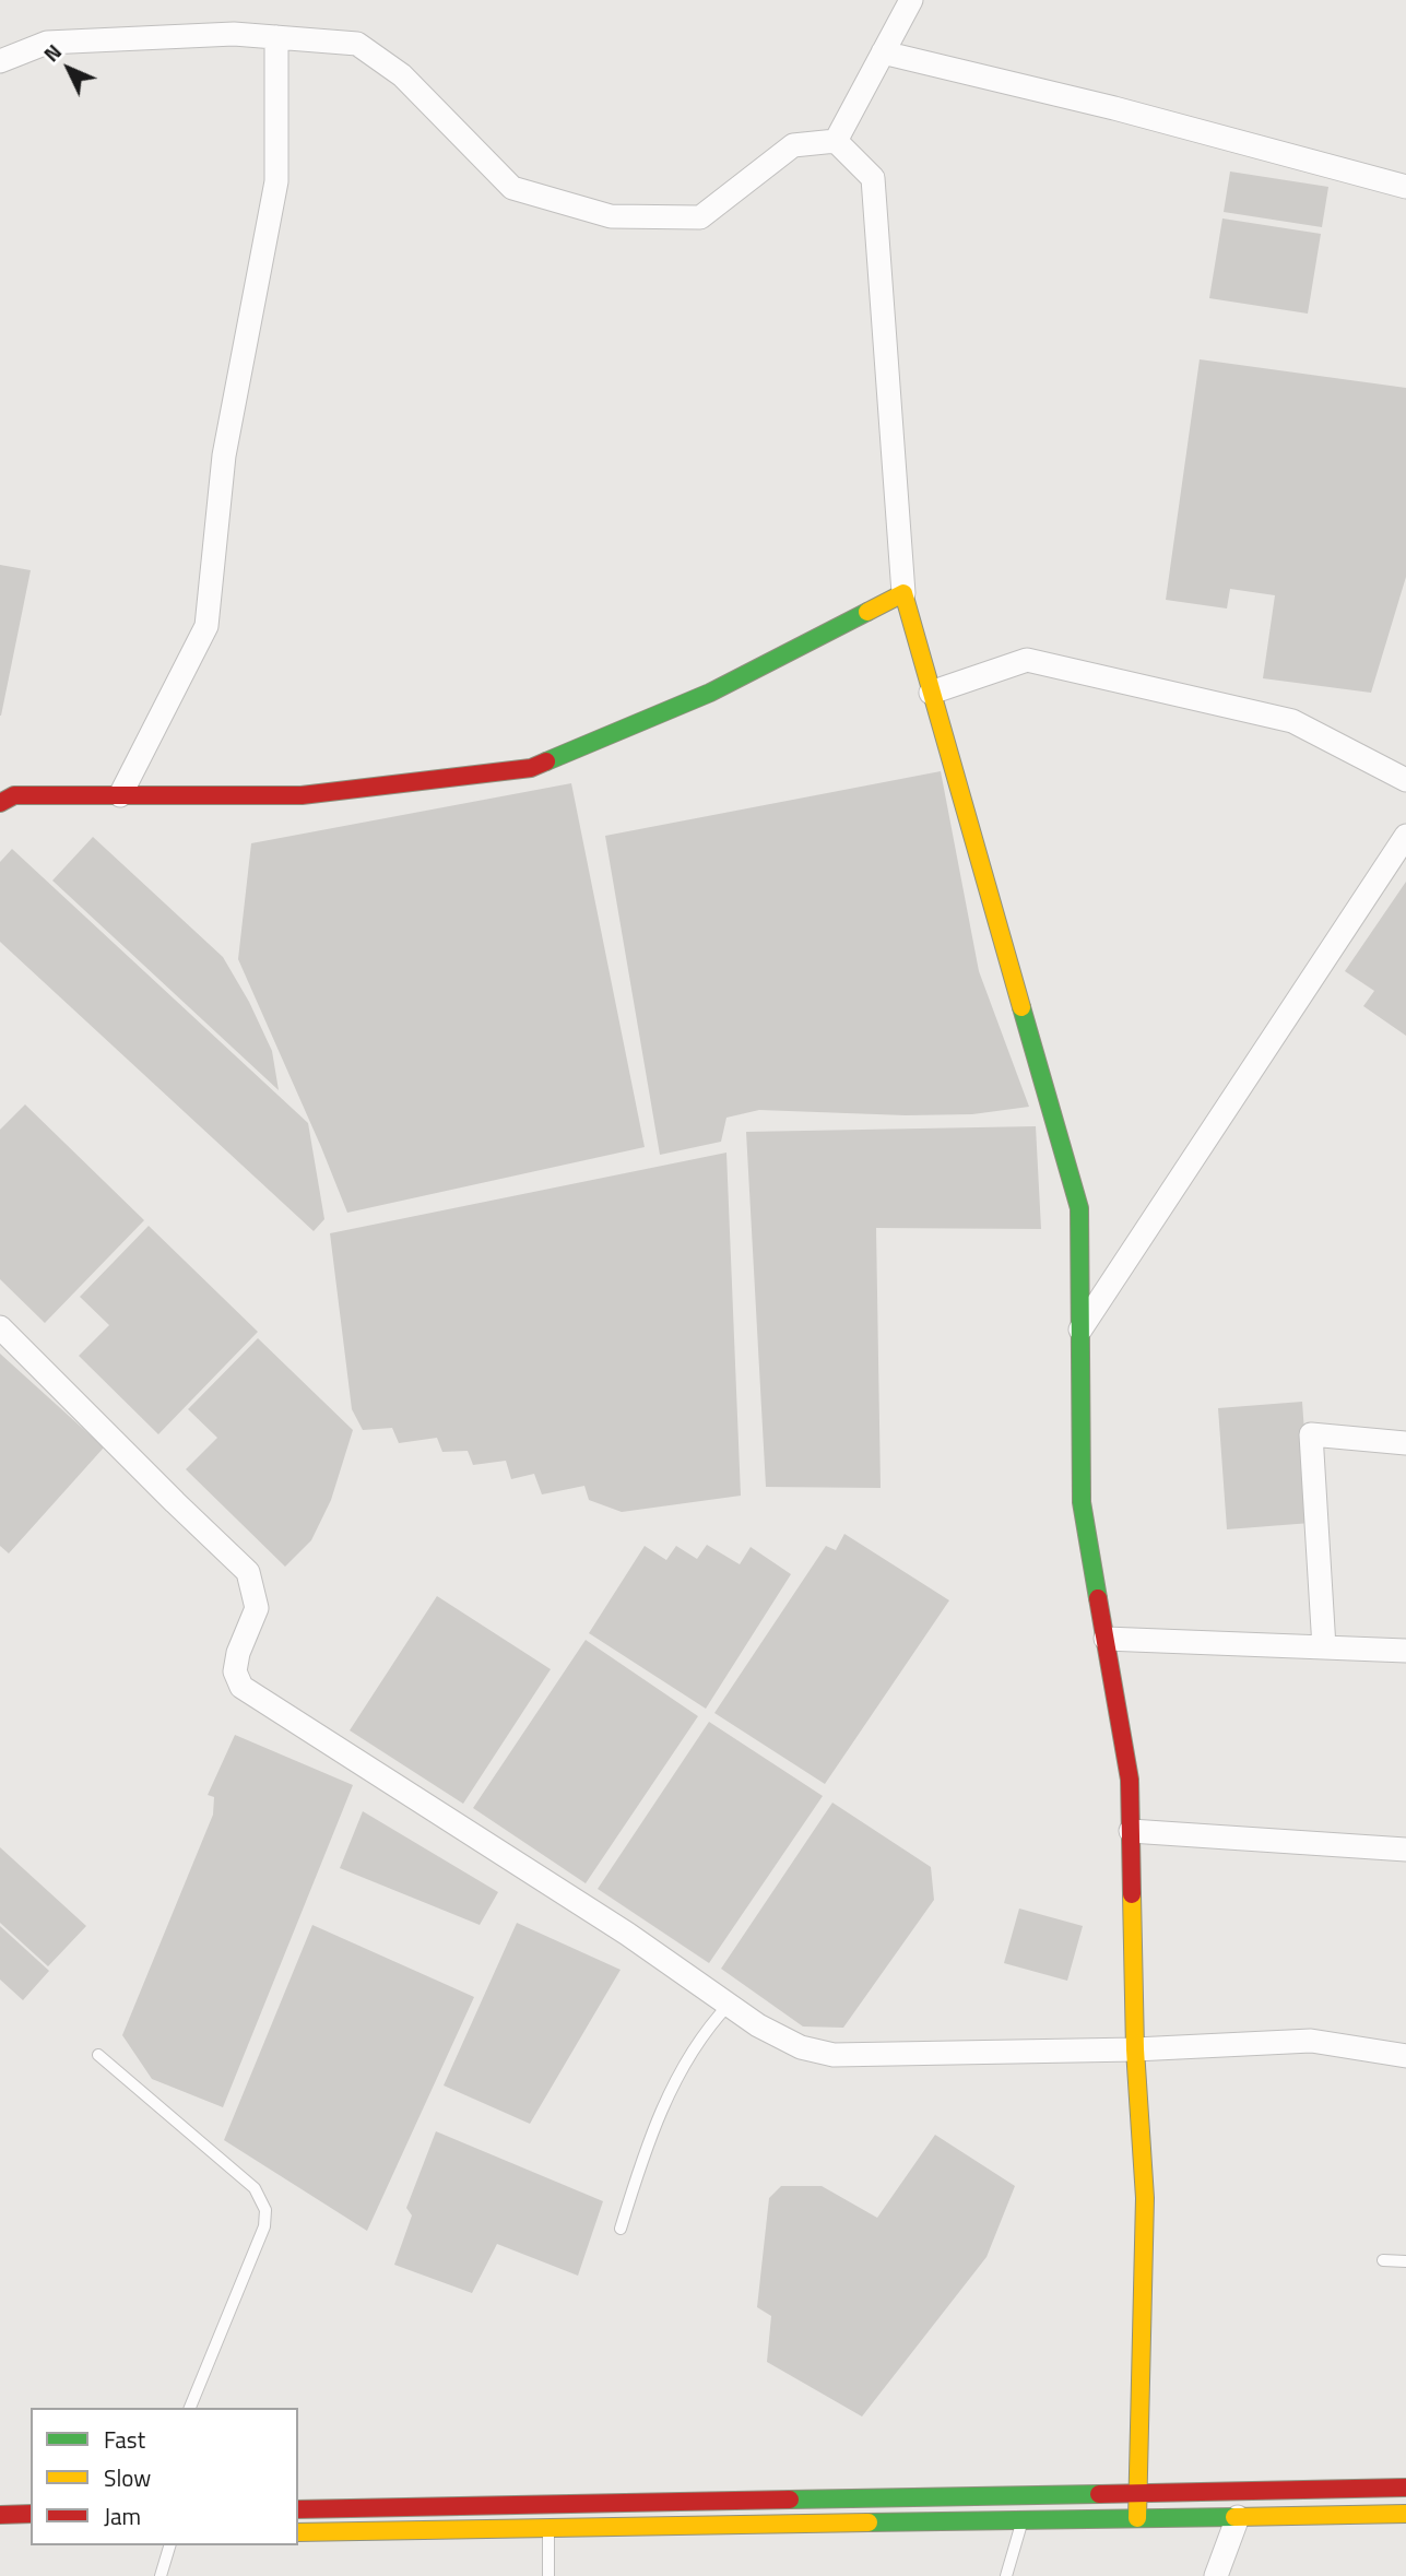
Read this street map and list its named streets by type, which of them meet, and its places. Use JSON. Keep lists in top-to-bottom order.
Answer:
{
  "legend": ["Fast", "Slow", "Jam"],
  "north": "top left"
}
